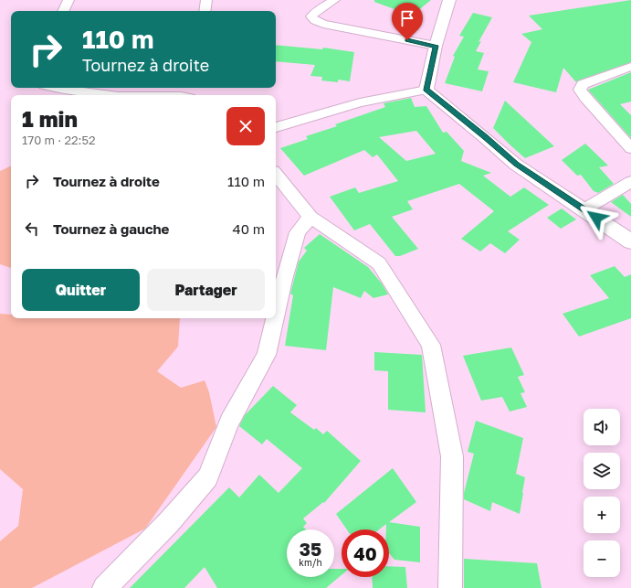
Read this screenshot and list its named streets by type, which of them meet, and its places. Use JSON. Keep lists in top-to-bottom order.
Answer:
{
  "page": {
    "turn": ["110 m", "Tournez à droite"],
    "heading": ["1 min", "170 m · 22:52"],
    "list": [
      {
        "name": "Tournez à droite",
        "value": "110 m"
      },
      {
        "name": "Tournez à gauche",
        "value": "40 m"
      }
    ],
    "buttons": ["Quitter", "Partager"],
    "map_buttons": ["+", "−"],
    "speed": "35 km/h",
    "limit": "40"
  }
}
